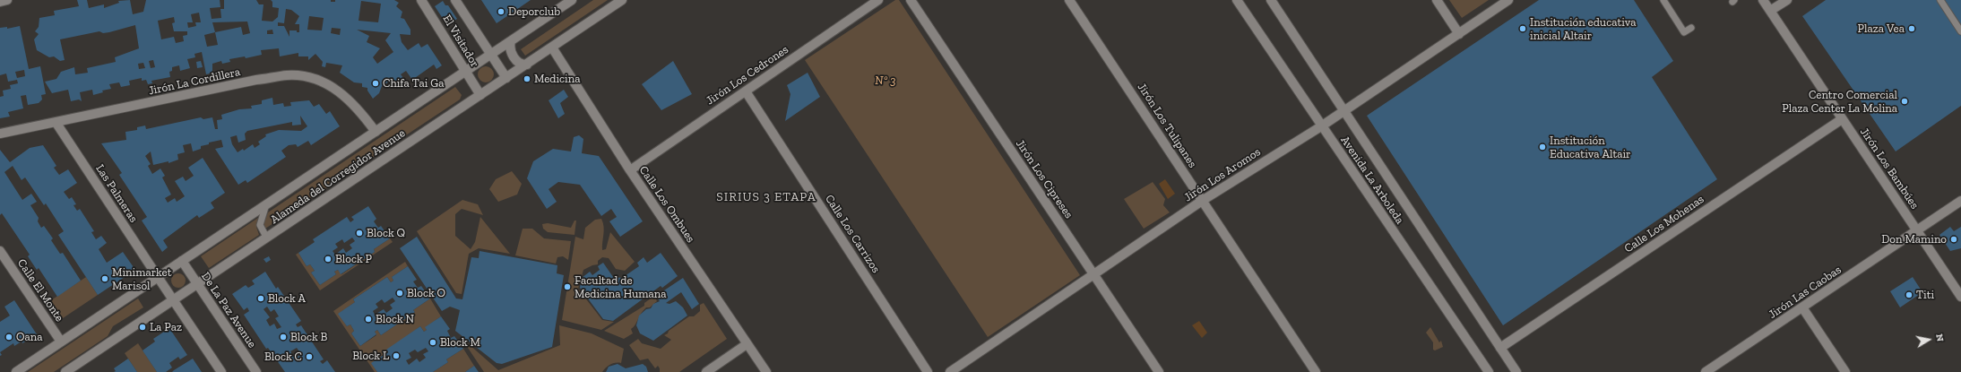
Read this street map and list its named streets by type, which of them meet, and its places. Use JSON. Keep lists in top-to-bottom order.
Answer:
{
  "streets": {
    "street": [
      "El Visitador",
      "Jirón Los Cedrones",
      "Jirón La Cordillera",
      "Jirón Los Tulipanes",
      "Jirón Los Bambúes",
      "Jirón Los Aromos",
      "Alameda del Corregidor Avenue",
      "Jirón Los Cipreses",
      "Avenida La Arboleda",
      "Las Palmeras",
      "Calle Los Ombues",
      "Calle Los Mohenas",
      "Calle Los Carrizos",
      "Calle El Monte",
      "Jirón Las Caobas",
      "De La Paz Avenue"
    ]
  },
  "crossings": [
    ["El Visitador", "Alameda del Corregidor Avenue"],
    ["Jirón Los Cedrones", "Calle Los Ombues"],
    ["Jirón Los Cedrones", "Calle Los Carrizos"],
    ["Jirón La Cordillera", "Alameda del Corregidor Avenue"],
    ["Jirón La Cordillera", "Las Palmeras"],
    ["Jirón Los Tulipanes", "Jirón Los Aromos"],
    ["Jirón Los Bambúes", "Calle Los Mohenas"],
    ["Jirón Los Bambúes", "Jirón Las Caobas"],
    ["Jirón Los Aromos", "Jirón Los Cipreses"],
    ["Jirón Los Aromos", "Avenida La Arboleda"],
    ["Alameda del Corregidor Avenue", "Las Palmeras"],
    ["Alameda del Corregidor Avenue", "Calle Los Ombues"],
    ["Alameda del Corregidor Avenue", "Calle El Monte"],
    ["Alameda del Corregidor Avenue", "De La Paz Avenue"],
    ["Avenida La Arboleda", "Calle Los Mohenas"]
  ],
  "districts": ["SIRIUS 3 ETAPA"],
  "parks": ["Nº 3"],
  "places": [
    "Deporclub",
    "Institución educativa inicial Altair",
    "Plaza Vea",
    "Medicina",
    "Chifa Tai Ga",
    "Centro Comercial Plaza Center La Molina",
    "Institución Educativa Altair",
    "Block Q",
    "Don Mamino",
    "Block P",
    "Minimarket Marisol",
    "Facultad de Medicina Humana",
    "Block O",
    "Titi",
    "Block A",
    "Block N",
    "La Paz",
    "Oana",
    "Block B",
    "Block M",
    "Block L",
    "Block C"
  ],
  "north": "right"
}
